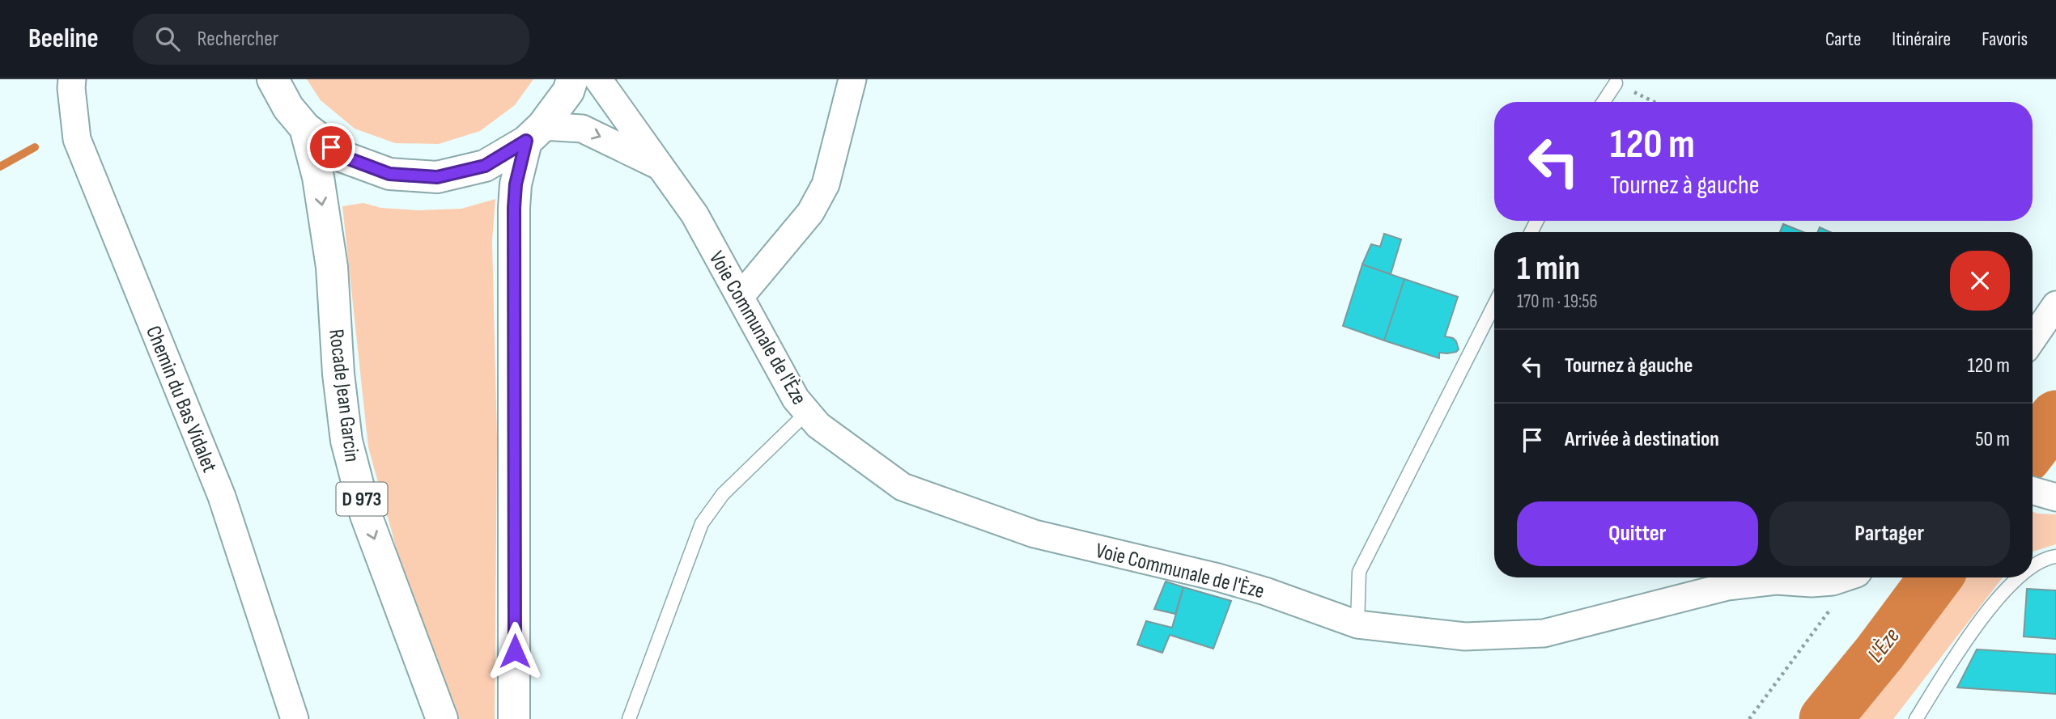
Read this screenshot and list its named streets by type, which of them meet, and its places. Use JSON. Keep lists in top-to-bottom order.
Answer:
{
  "streets": {
    "main road": ["Rocade Jean Garcin", "D 973"],
    "street": ["Voie Communale de l'Èze", "Chemin du Bas Vidalet"]
  },
  "water": ["L'Èze"],
  "page": {
    "header": "Beeline",
    "search": "Rechercher",
    "nav": ["Carte", "Itinéraire", "Favoris"],
    "turn": ["120 m", "Tournez à gauche"],
    "heading": ["1 min", "170 m · 19:56"],
    "list": [
      {
        "name": "Tournez à gauche",
        "value": "120 m"
      },
      {
        "name": "Arrivée à destination",
        "value": "50 m"
      }
    ],
    "buttons": ["Quitter", "Partager"]
  }
}
